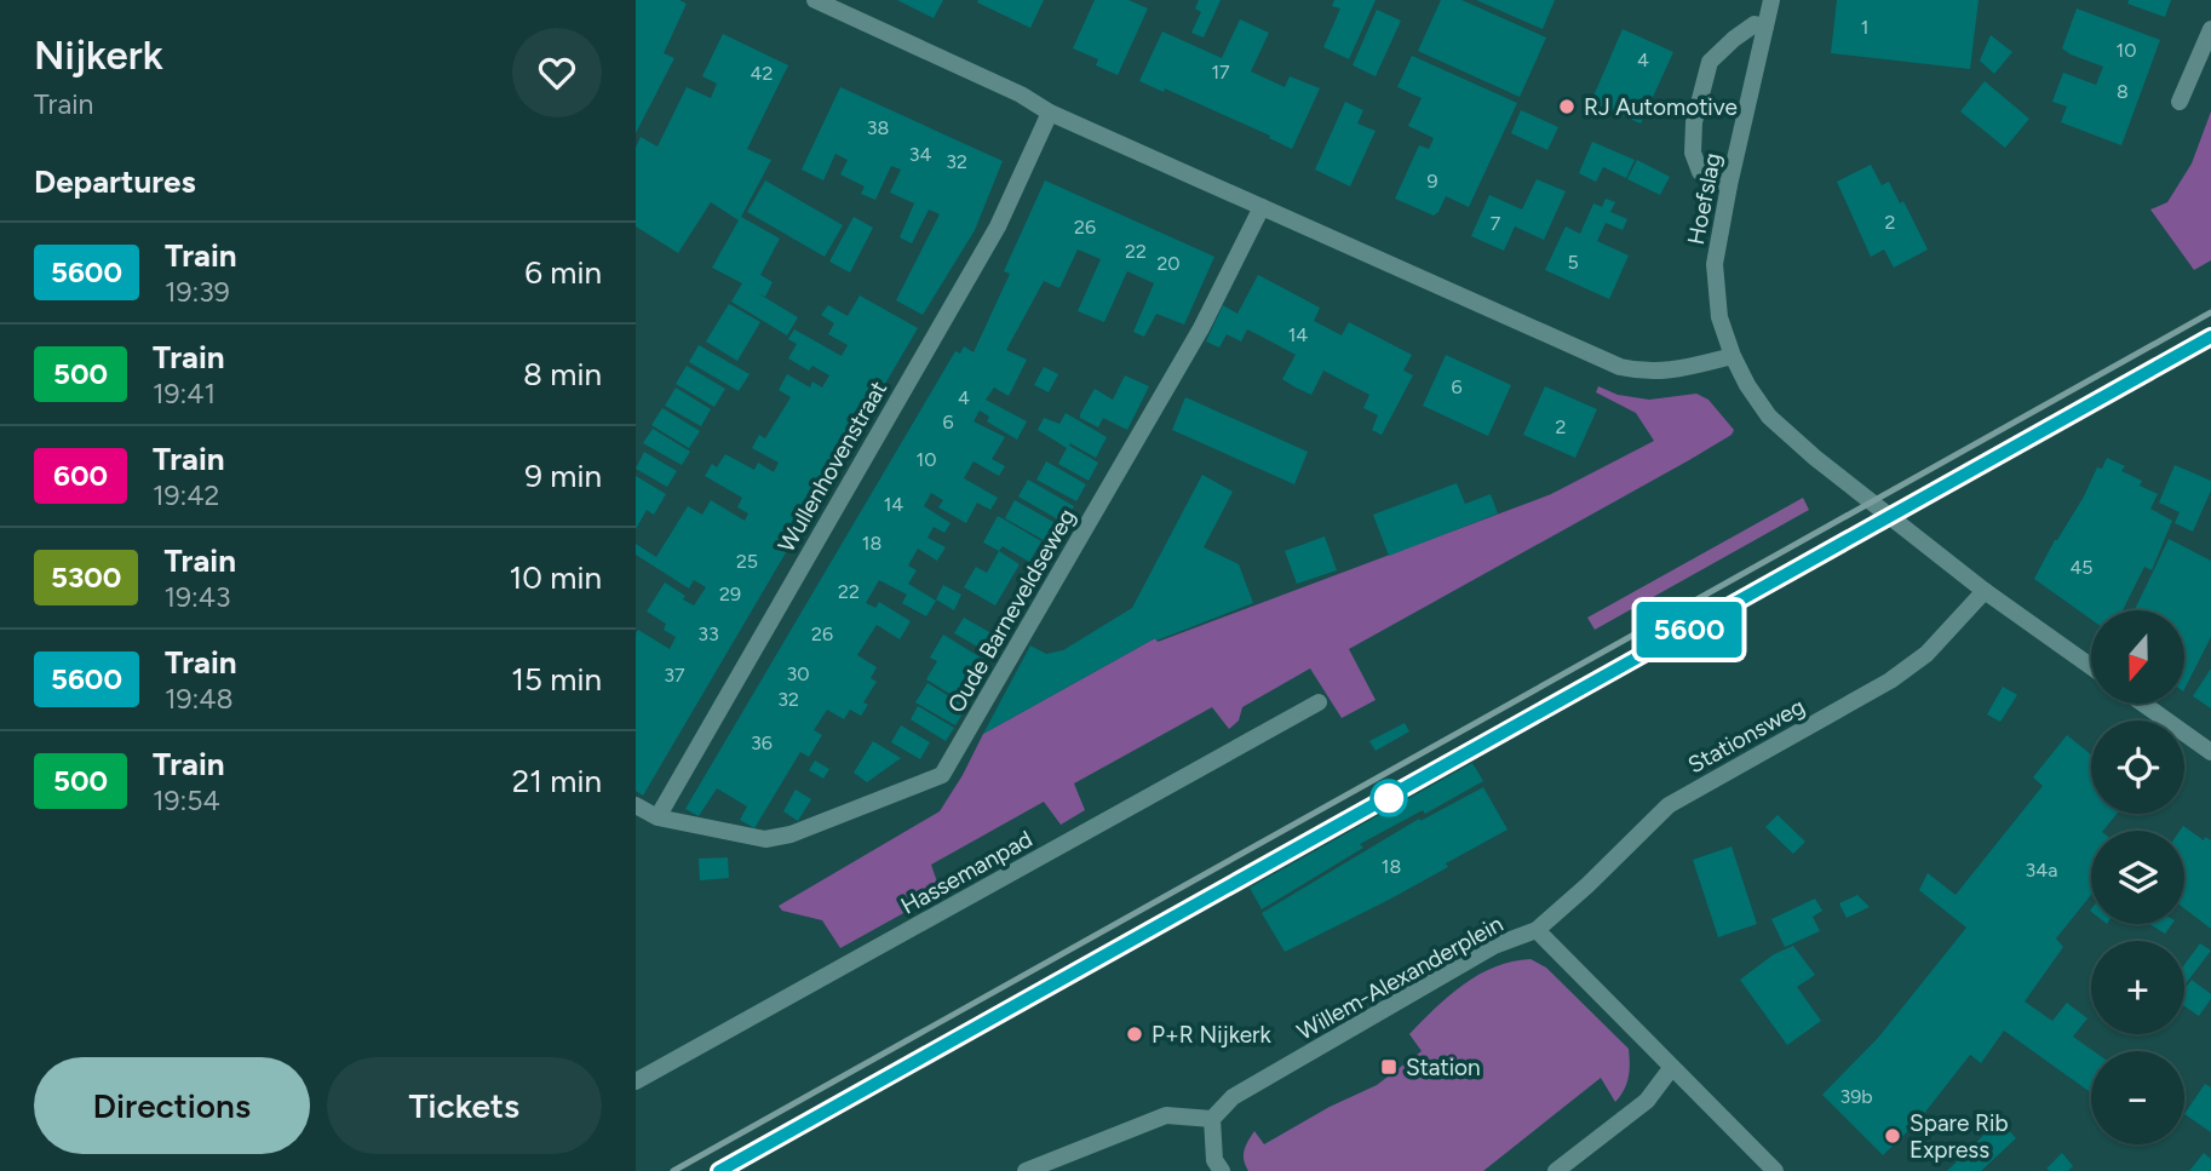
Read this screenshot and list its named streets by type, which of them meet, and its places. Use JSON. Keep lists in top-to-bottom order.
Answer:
{
  "streets": {
    "street": [
      "Hoefslag",
      "Wullenhovenstraat",
      "Oude Barneveldseweg",
      "Stationsweg",
      "Hassemanpad",
      "Willem-Alexanderplein"
    ]
  },
  "crossings": [
    ["Wullenhovenstraat", "Oude Barneveldseweg"],
    ["Stationsweg", "Willem-Alexanderplein"]
  ],
  "places": {
    "other": ["RJ Automotive", "P+R Nijkerk", "Spare Rib Express"],
    "transit": ["Station"]
  },
  "house_numbers": [
    "1",
    "10",
    "4",
    "17",
    "42",
    "8",
    "38",
    "34",
    "32",
    "9",
    "2",
    "7",
    "26",
    "22",
    "5",
    "20",
    "14",
    "6",
    "4",
    "6",
    "2",
    "10",
    "14",
    "18",
    "25",
    "45",
    "22",
    "29",
    "33",
    "26",
    "30",
    "37",
    "32",
    "36",
    "18",
    "34a",
    "39b"
  ],
  "north": "bottom",
  "page": {
    "heading": [
      ["Nijkerk", "Train"],
      "Departures"
    ],
    "on_map": "5600",
    "list": [
      {
        "mark": "5600",
        "name": "Train",
        "note": "19:39",
        "value": "6 min"
      },
      {
        "mark": "500",
        "name": "Train",
        "note": "19:41",
        "value": "8 min"
      },
      {
        "mark": "600",
        "name": "Train",
        "note": "19:42",
        "value": "9 min"
      },
      {
        "mark": "5300",
        "name": "Train",
        "note": "19:43",
        "value": "10 min"
      },
      {
        "mark": "5600",
        "name": "Train",
        "note": "19:48",
        "value": "15 min"
      },
      {
        "mark": "500",
        "name": "Train",
        "note": "19:54",
        "value": "21 min"
      }
    ],
    "map_buttons": ["+", "−"],
    "buttons": ["Directions", "Tickets"]
  }
}
